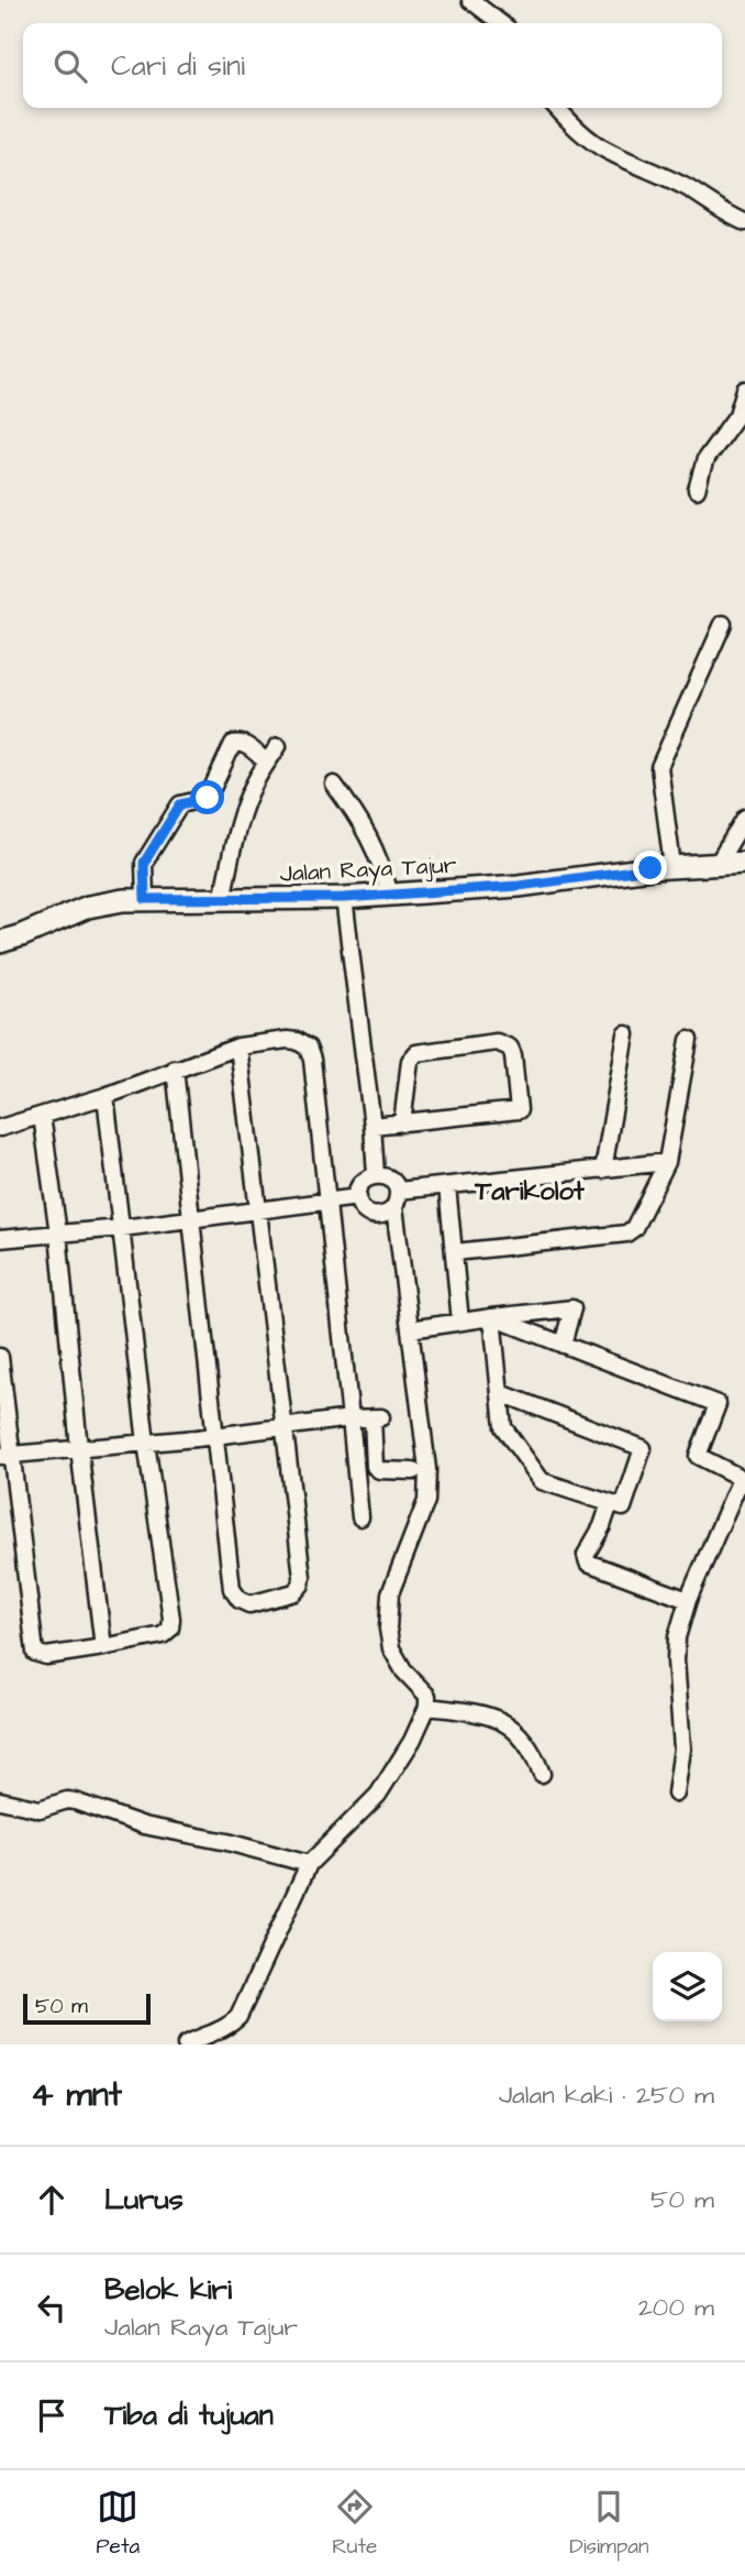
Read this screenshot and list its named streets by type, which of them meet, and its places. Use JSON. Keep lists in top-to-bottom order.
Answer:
{
  "streets": {
    "main road": ["Jalan Raya Tajur"]
  },
  "districts": ["Tarikolot"],
  "scale_bar": "50 m",
  "page": {
    "search": "Cari di sini",
    "scale": "50 m",
    "heading": ["4 mnt", "Jalan kaki · 250 m"],
    "list": [
      ["Lurus", "50 m"],
      ["Belok kiri", "Jalan Raya Tajur", "200 m"],
      "Tiba di tujuan"
    ],
    "nav": ["Peta", "Rute", "Disimpan"]
  }
}
